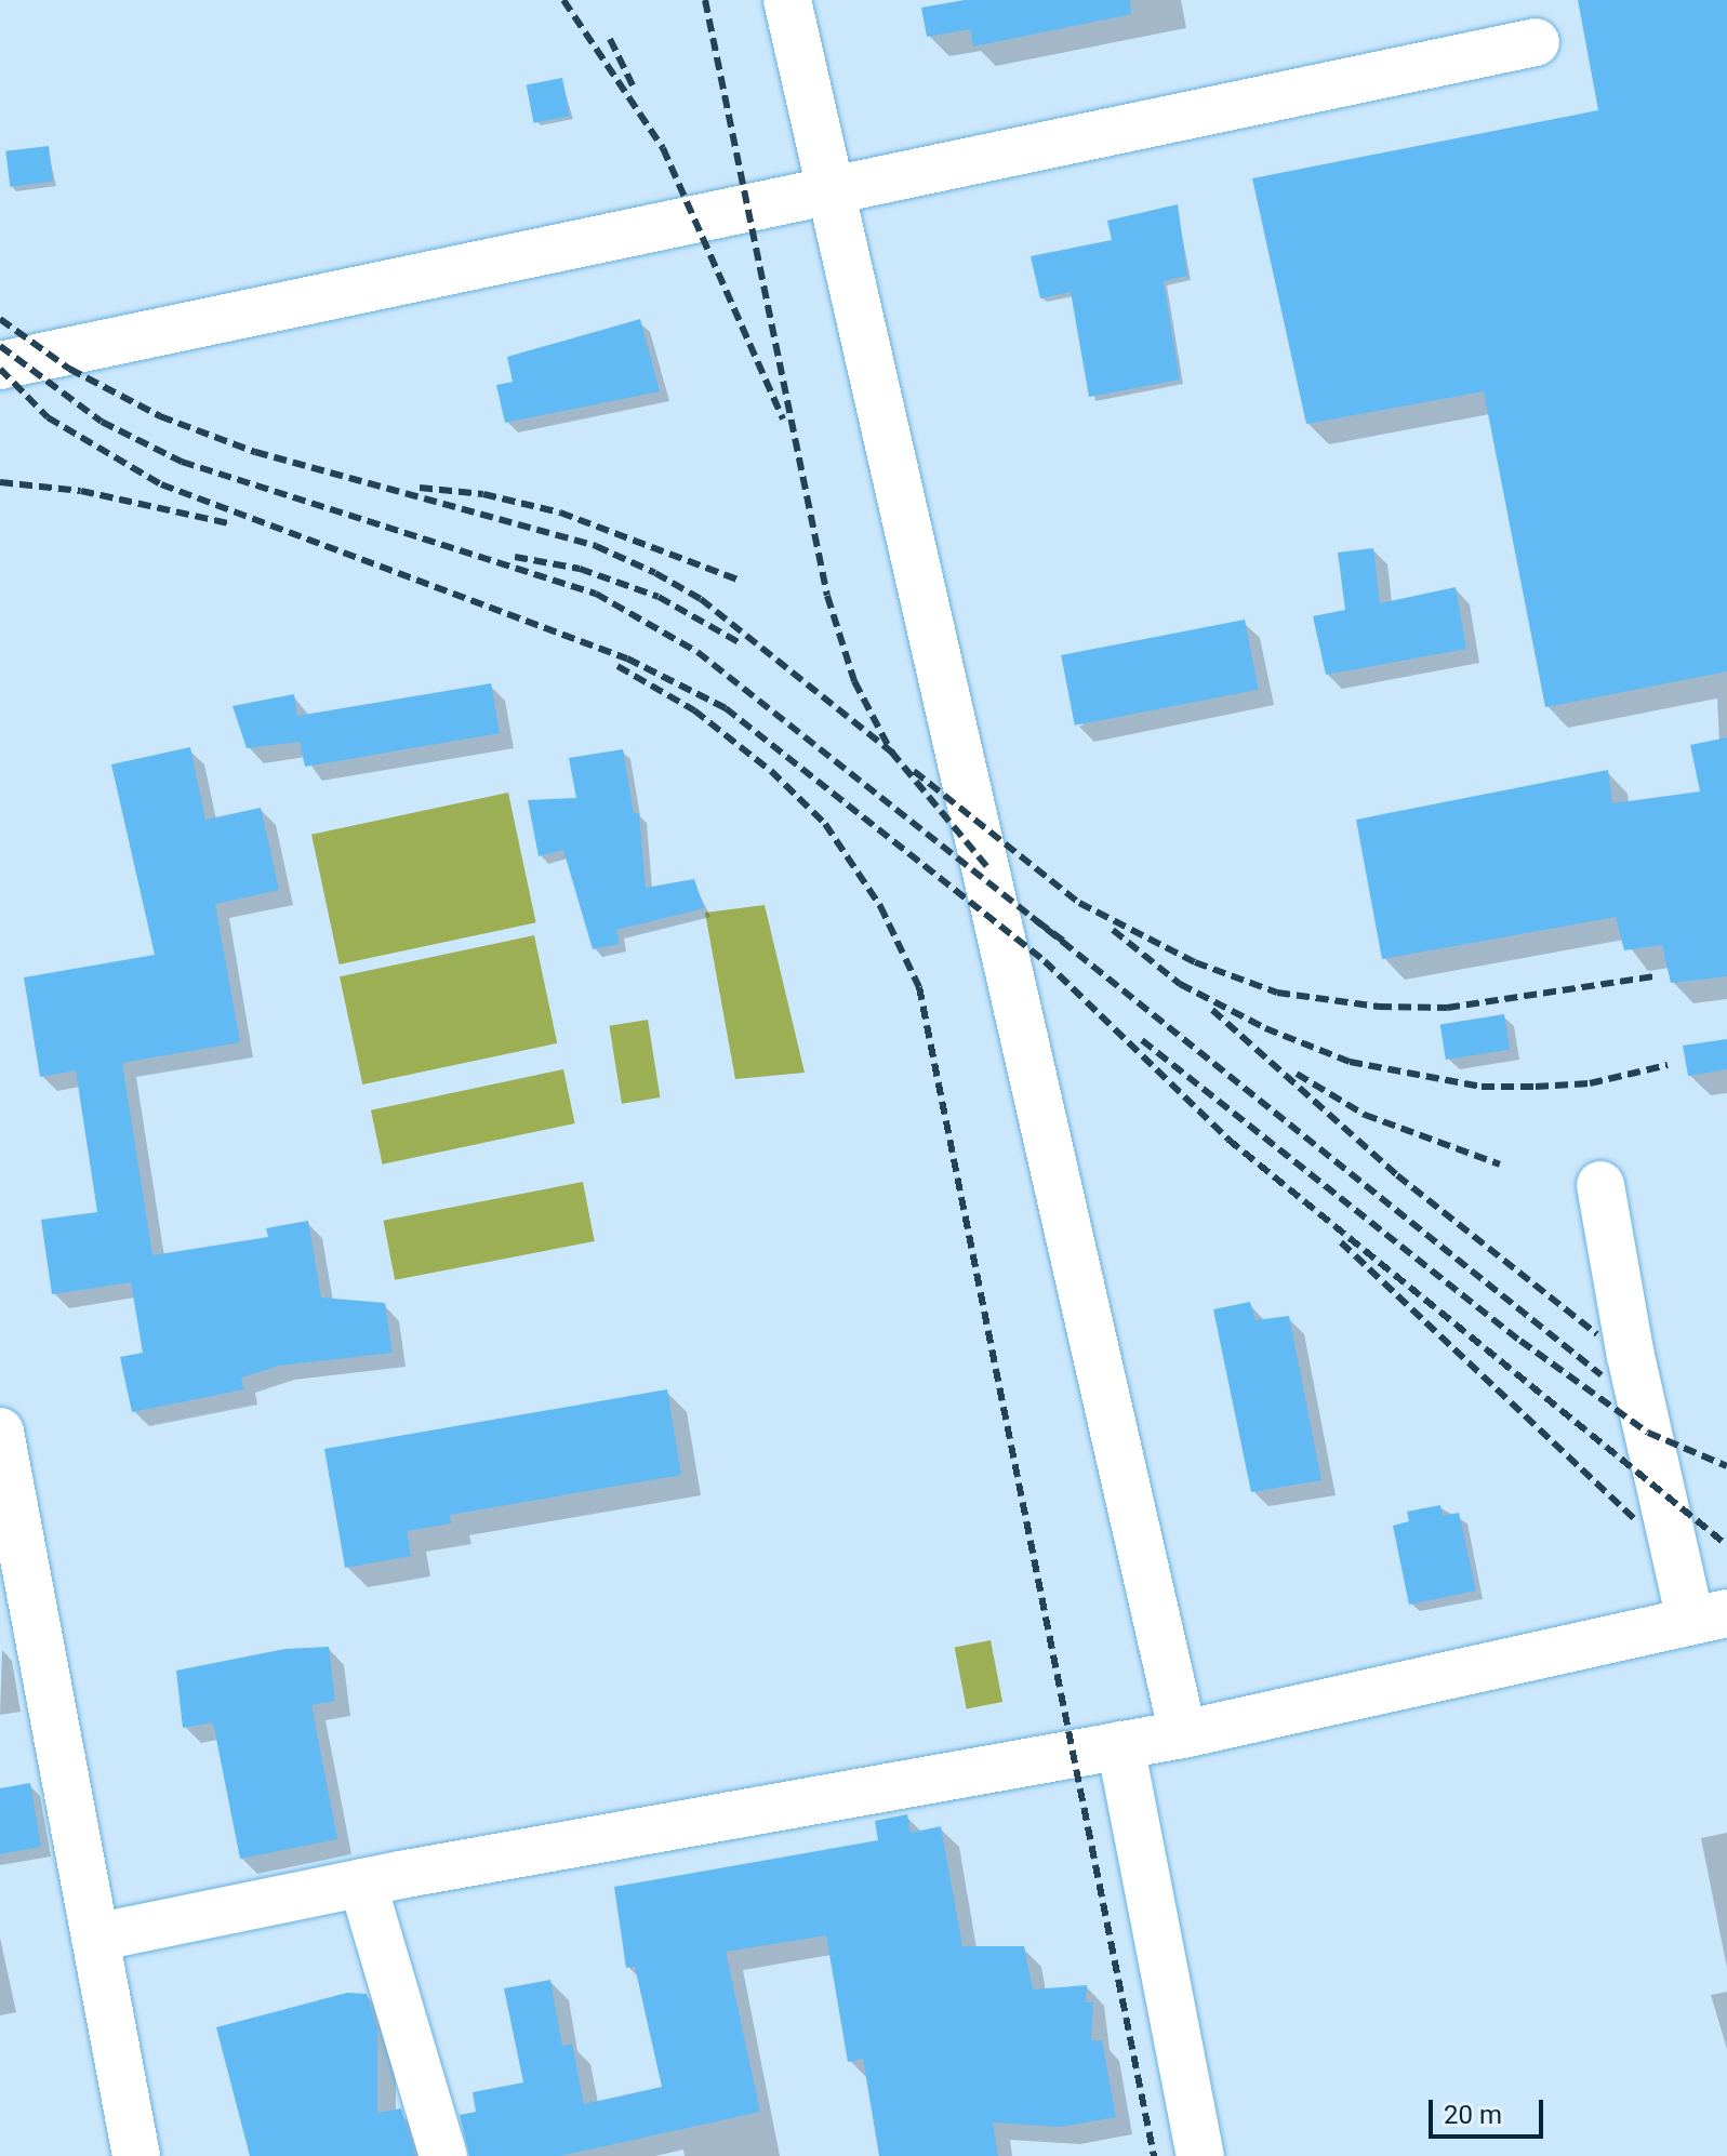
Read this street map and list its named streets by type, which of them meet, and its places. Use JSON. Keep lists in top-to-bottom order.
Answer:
{
  "scale_bar": "20 m"
}
